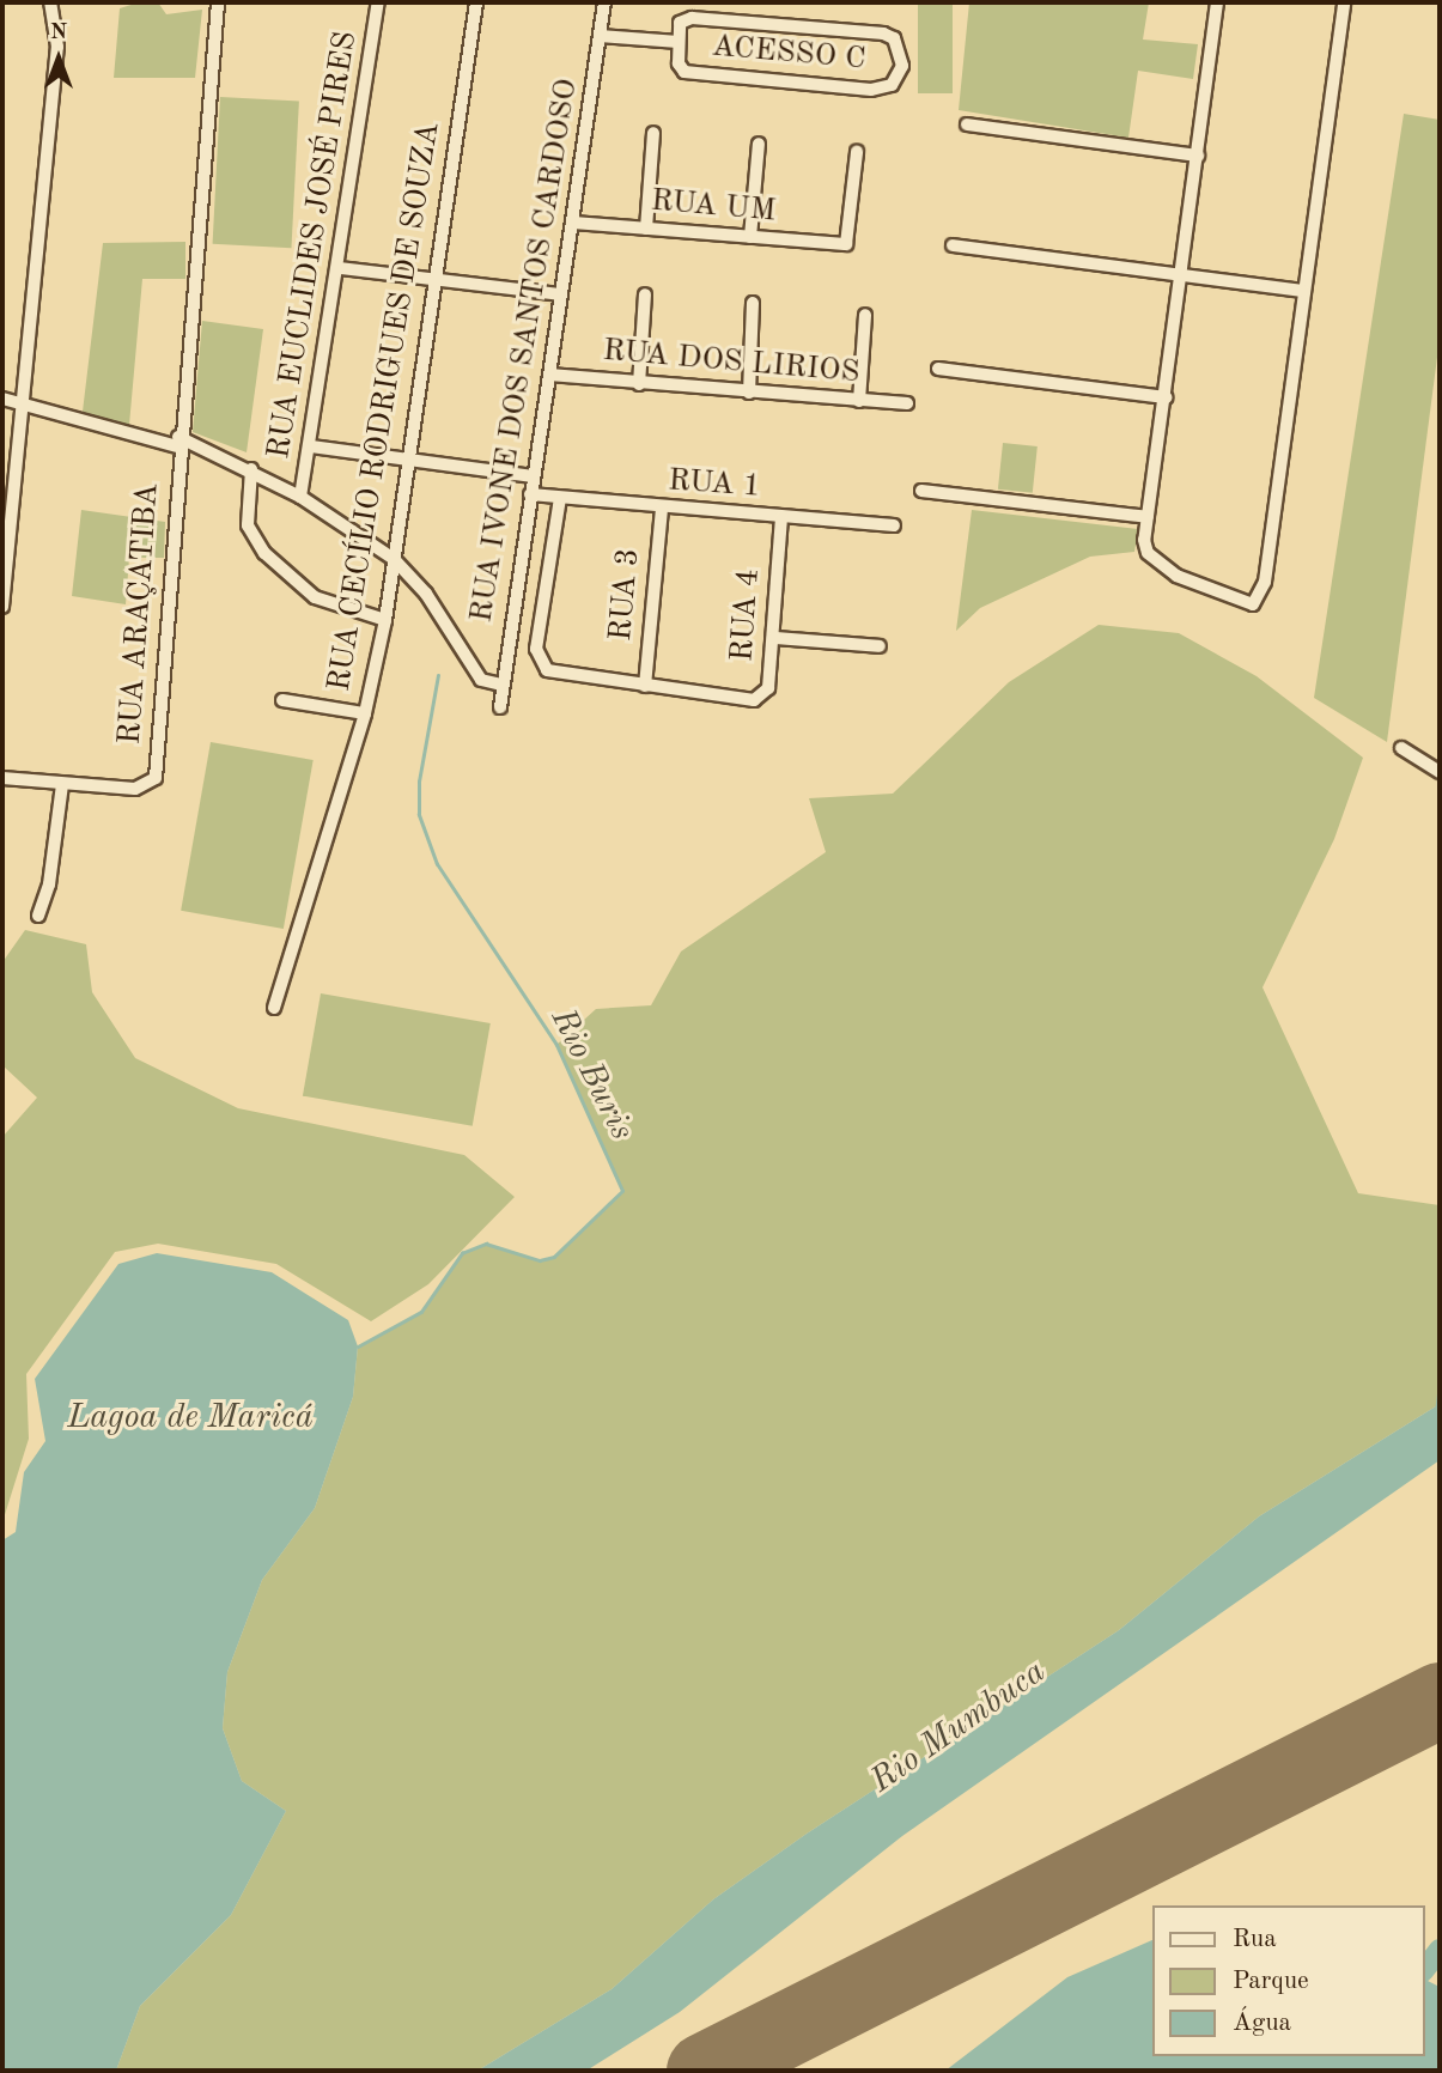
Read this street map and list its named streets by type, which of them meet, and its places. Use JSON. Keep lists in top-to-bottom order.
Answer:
{
  "streets": {
    "street": [
      "ACESSO C",
      "RUA UM",
      "RUA EUCLIDES JOSÉ PIRES",
      "RUA IVONE DOS SANTOS CARDOSO",
      "RUA DOS LIRIOS",
      "RUA CECÍLIO RODRIGUES DE SOUZA",
      "RUA 1",
      "RUA 3",
      "RUA ARAÇATIBA",
      "RUA 4"
    ]
  },
  "crossings": [
    ["RUA UM", "RUA IVONE DOS SANTOS CARDOSO"],
    ["RUA IVONE DOS SANTOS CARDOSO", "RUA DOS LIRIOS"],
    ["RUA IVONE DOS SANTOS CARDOSO", "RUA 1"],
    ["RUA 1", "RUA 3"],
    ["RUA 1", "RUA 4"],
    ["RUA 3", "RUA 4"]
  ],
  "water": ["Rio Buris", "Lagoa de Maricá", "Rio Mumbuca"],
  "legend": ["Rua", "Parque", "Água"],
  "north": "top"
}
